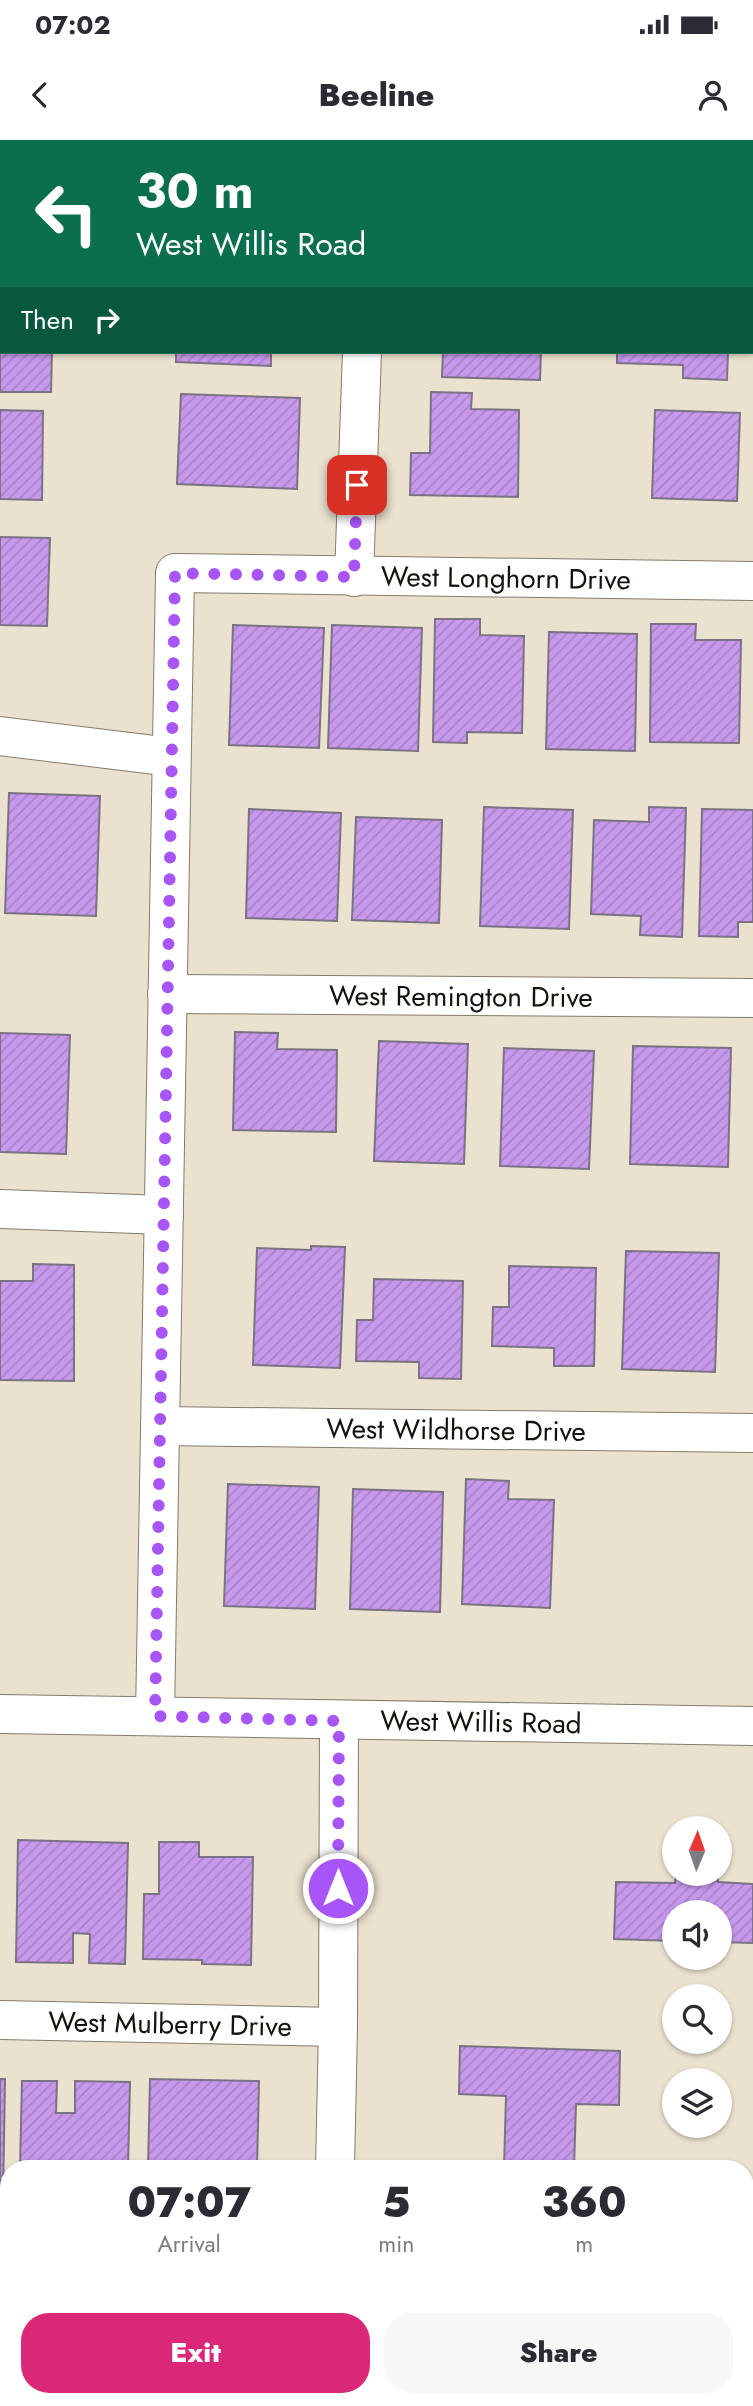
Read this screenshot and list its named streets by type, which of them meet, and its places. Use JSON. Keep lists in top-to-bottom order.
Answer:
{
  "streets": {
    "street": [
      "West Longhorn Drive",
      "West Remington Drive",
      "West Wildhorse Drive",
      "West Willis Road",
      "West Mulberry Drive"
    ]
  },
  "north": "top",
  "page": {
    "status": "07:02",
    "header": "Beeline",
    "turn": ["30 m", "West Willis Road"],
    "then": "Then",
    "eta": [
      "07:07",
      "Arrival",
      "5",
      "min",
      "360",
      "m"
    ],
    "buttons": ["Exit", "Share"]
  }
}
